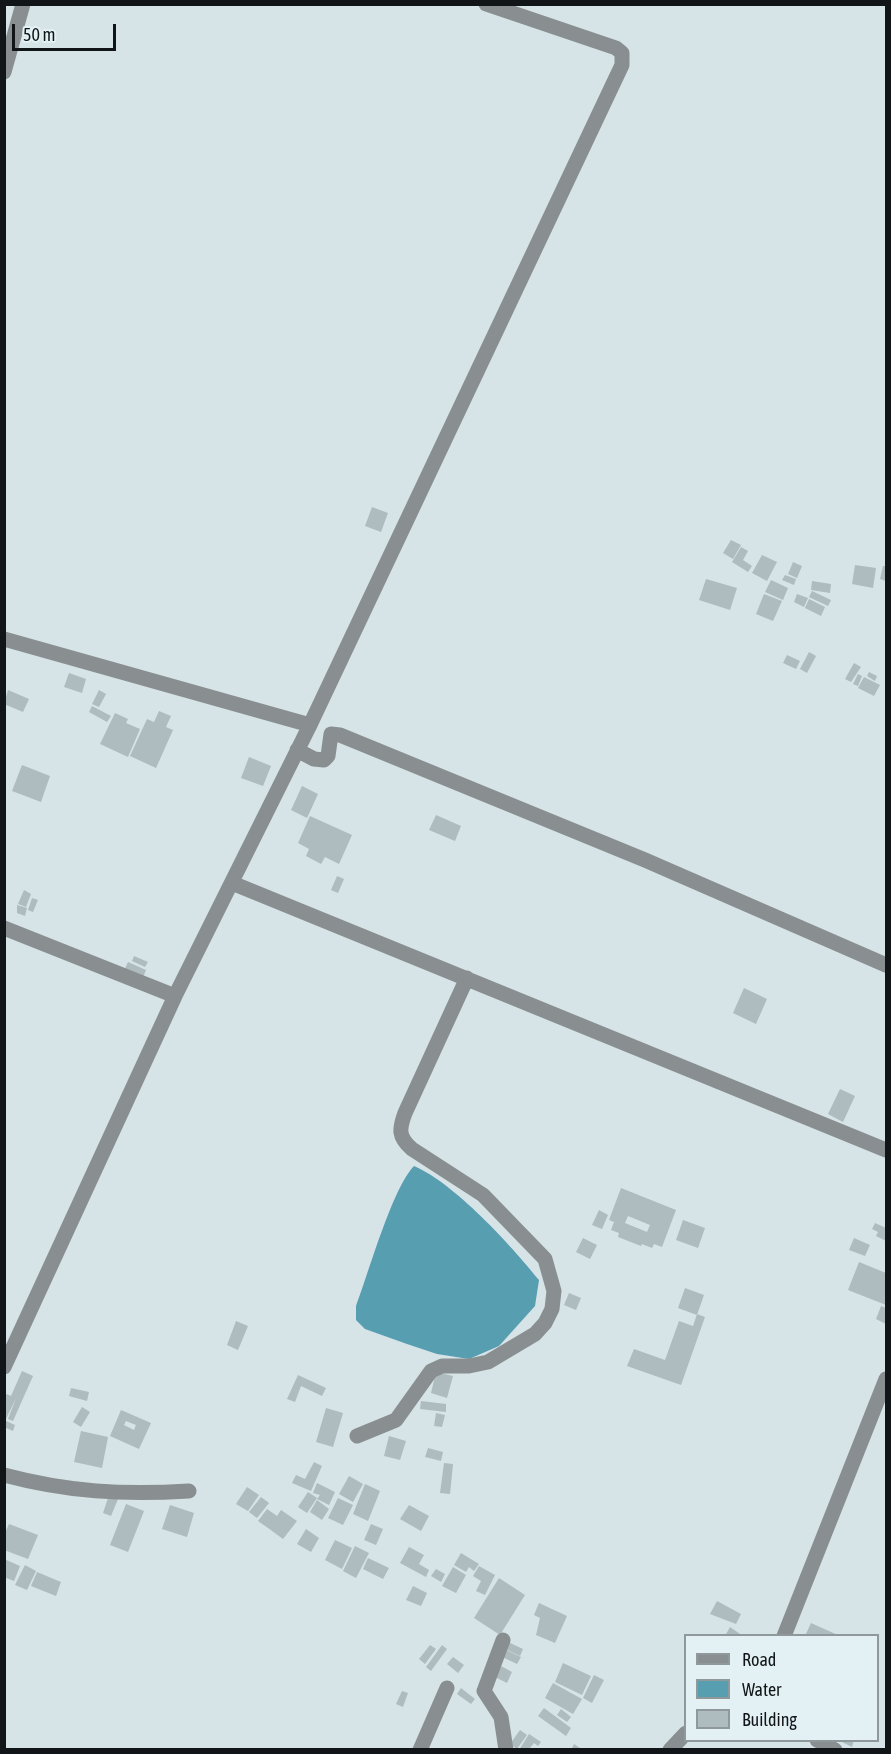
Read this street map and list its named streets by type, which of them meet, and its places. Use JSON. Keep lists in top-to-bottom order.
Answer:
{
  "legend": ["Road", "Water", "Building"],
  "scale_bar": "50 m"
}
